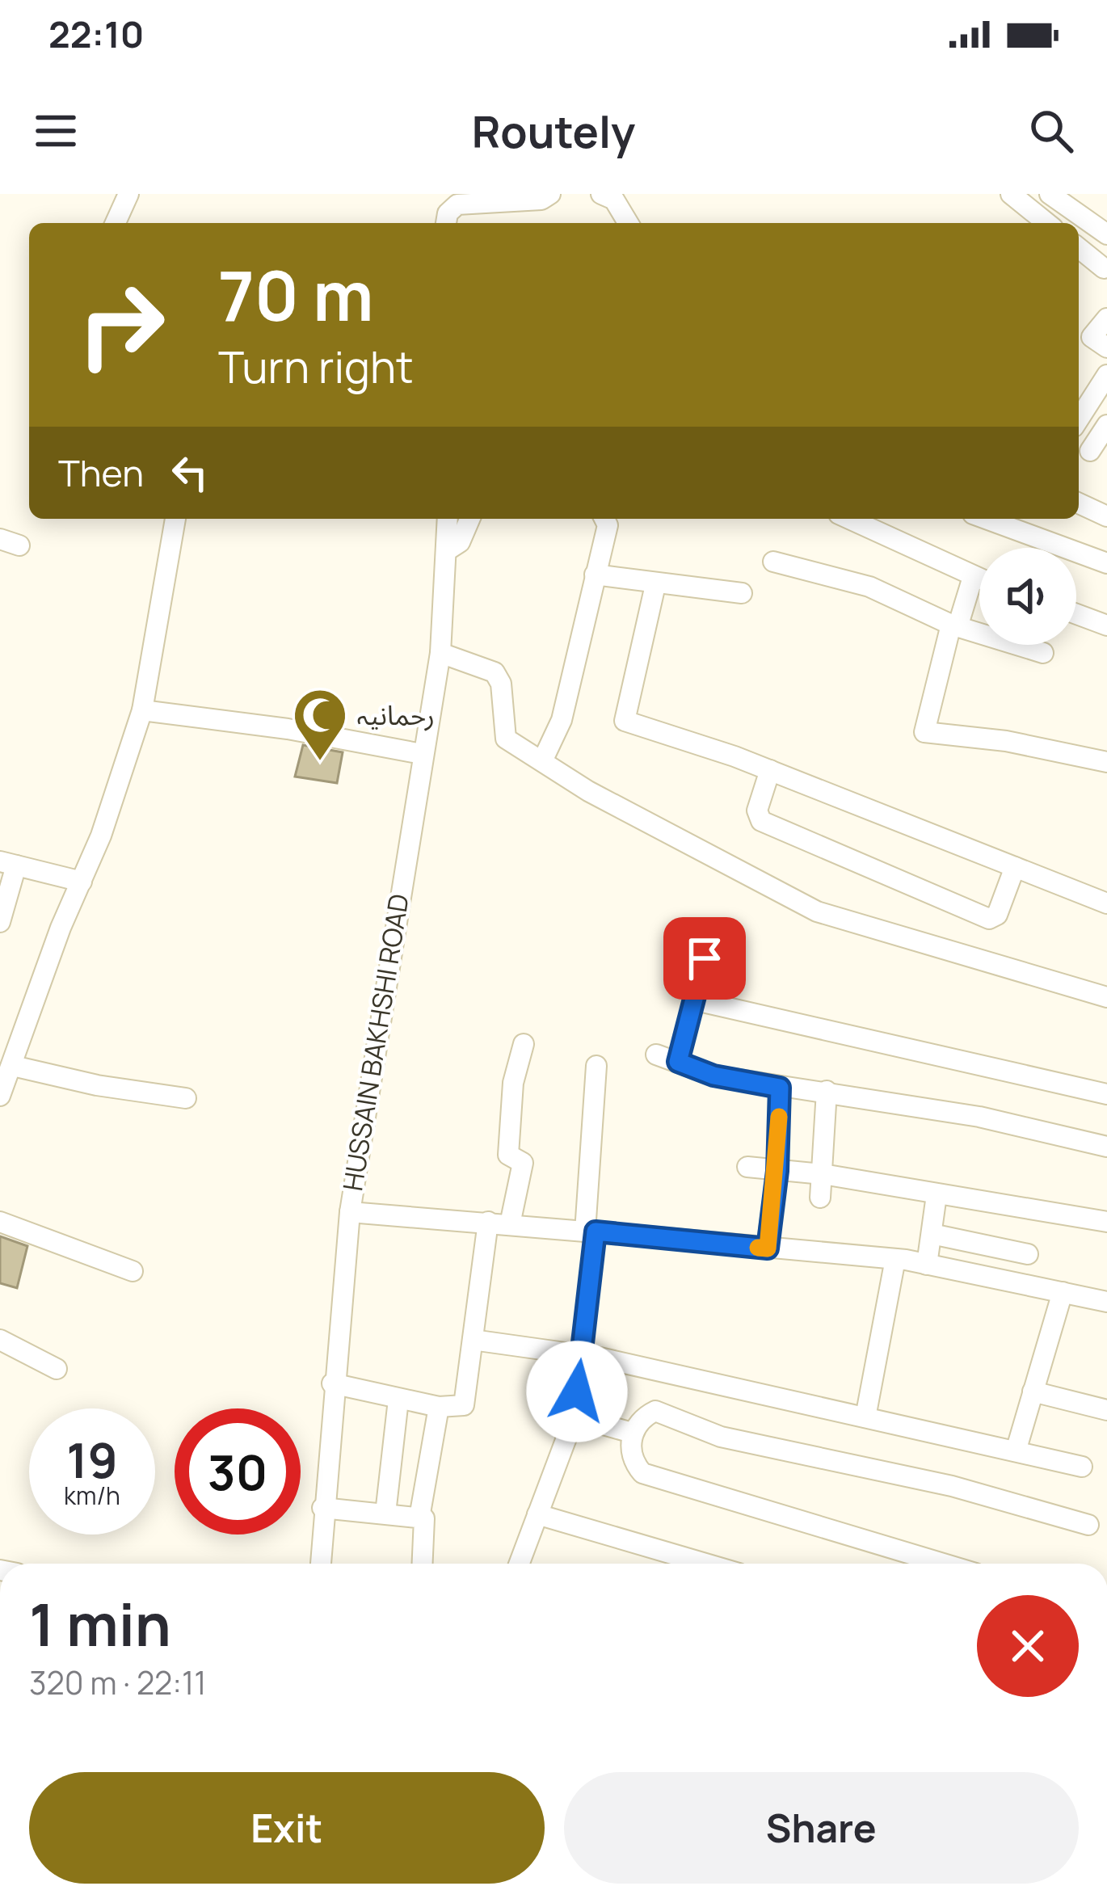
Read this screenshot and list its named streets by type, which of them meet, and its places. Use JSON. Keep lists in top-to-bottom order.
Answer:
{
  "streets": {
    "street": ["HUSSAIN BAKHSHI ROAD"]
  },
  "places": {
    "mosque": ["رحمانیہ"]
  },
  "page": {
    "status": "22:10",
    "header": "Routely",
    "turn": ["70 m", "Turn right"],
    "then": "Then",
    "speed": "19 km/h",
    "limit": "30",
    "heading": ["1 min", "320 m · 22:11"],
    "buttons": ["Exit", "Share"]
  }
}
